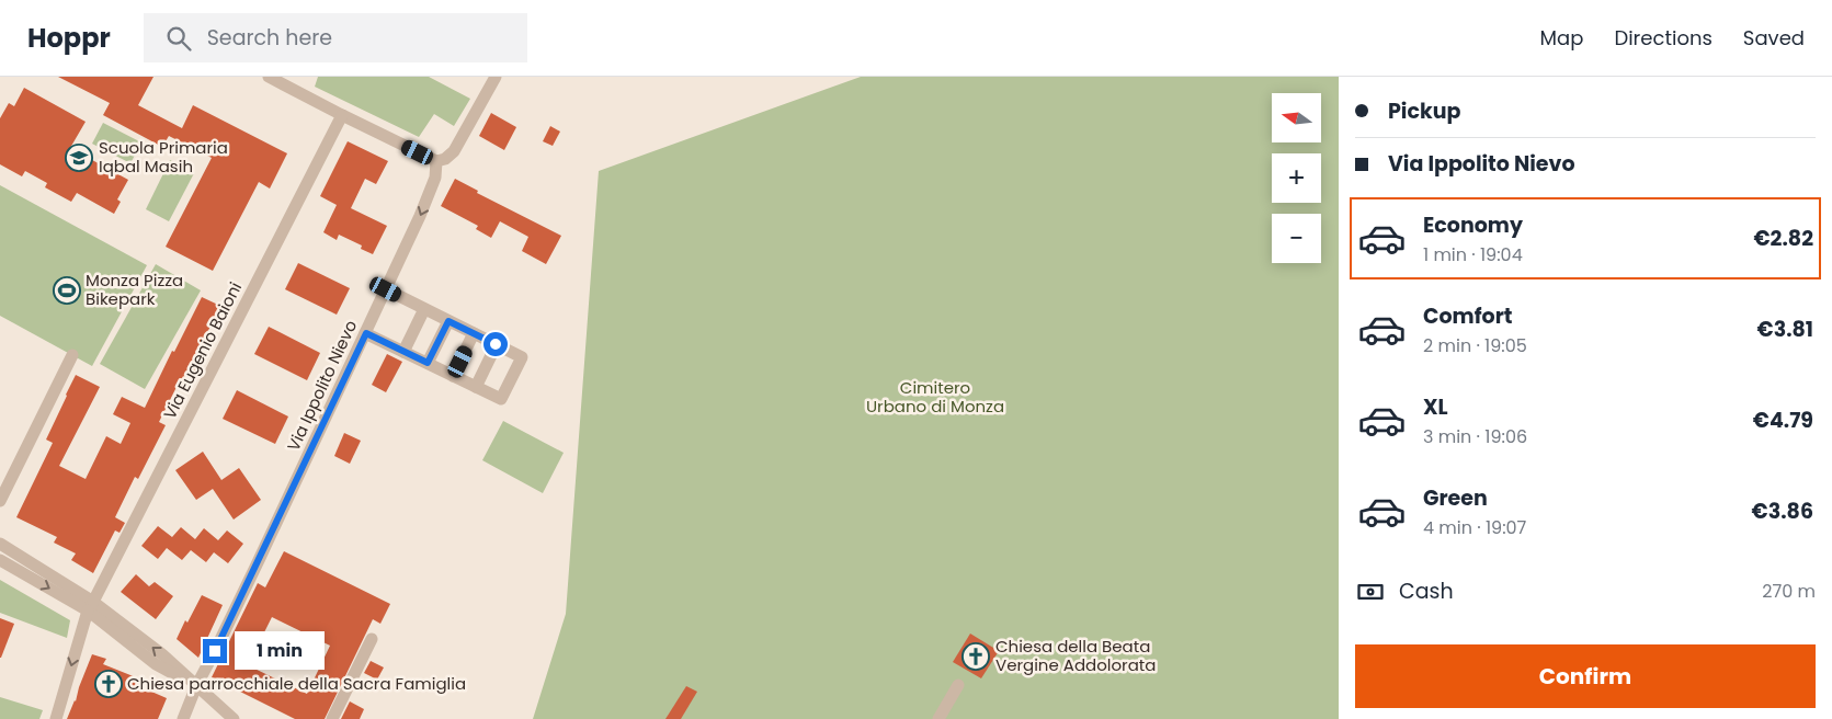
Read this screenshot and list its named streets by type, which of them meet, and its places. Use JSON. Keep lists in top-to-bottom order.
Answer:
{
  "streets": {
    "street": ["Via Eugenio Baioni", "Via Ippolito Nievo"]
  },
  "parks": ["Cimitero Urbano di Monza"],
  "places": {
    "school or university": ["Scuola Primaria Iqbal Masih"],
    "sports": ["Monza Pizza Bikepark"],
    "church": ["Chiesa della Beata Vergine Addolorata", "Chiesa parrocchiale della Sacra Famiglia"]
  },
  "north": "left",
  "page": {
    "header": "Hoppr",
    "search": "Search here",
    "nav": ["Map", "Directions", "Saved"],
    "banner": ["Pickup", "Via Ippolito Nievo"],
    "map_buttons": ["+", "−"],
    "list": [
      {
        "name": "Economy",
        "note": "1 min · 19:04",
        "value": "€2.82"
      },
      {
        "name": "Comfort",
        "note": "2 min · 19:05",
        "value": "€3.81"
      },
      {
        "name": "XL",
        "note": "3 min · 19:06",
        "value": "€4.79"
      },
      {
        "name": "Green",
        "note": "4 min · 19:07",
        "value": "€3.86"
      }
    ],
    "pay": ["Cash", "270 m"],
    "bubble": "1 min",
    "buttons": "Confirm"
  }
}
